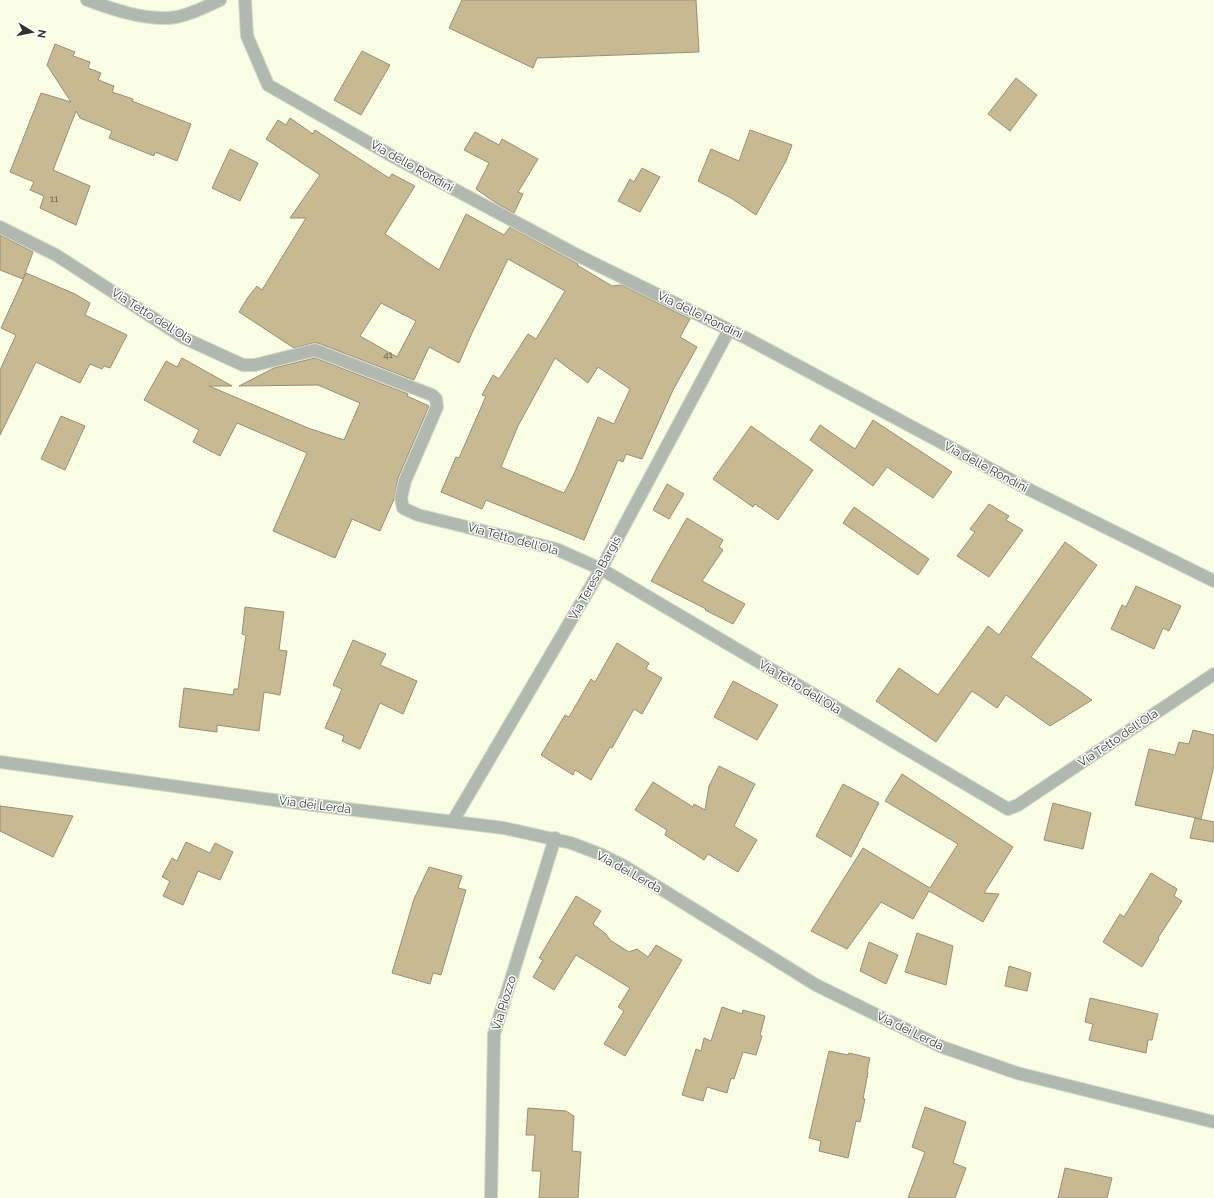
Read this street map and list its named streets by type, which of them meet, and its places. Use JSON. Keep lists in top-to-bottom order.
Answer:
{
  "streets": {
    "street": [
      "Via delle Rondini",
      "Via Tetto dell'Ola",
      "Via Teresa Bargis",
      "Via dei Lerda",
      "Via Piozzo"
    ]
  },
  "crossings": [
    ["Via delle Rondini", "Via Teresa Bargis"],
    ["Via Tetto dell'Ola", "Via Teresa Bargis"],
    ["Via Teresa Bargis", "Via dei Lerda"],
    ["Via dei Lerda", "Via Piozzo"]
  ],
  "house_numbers": ["11", "41"],
  "north": "right"
}
